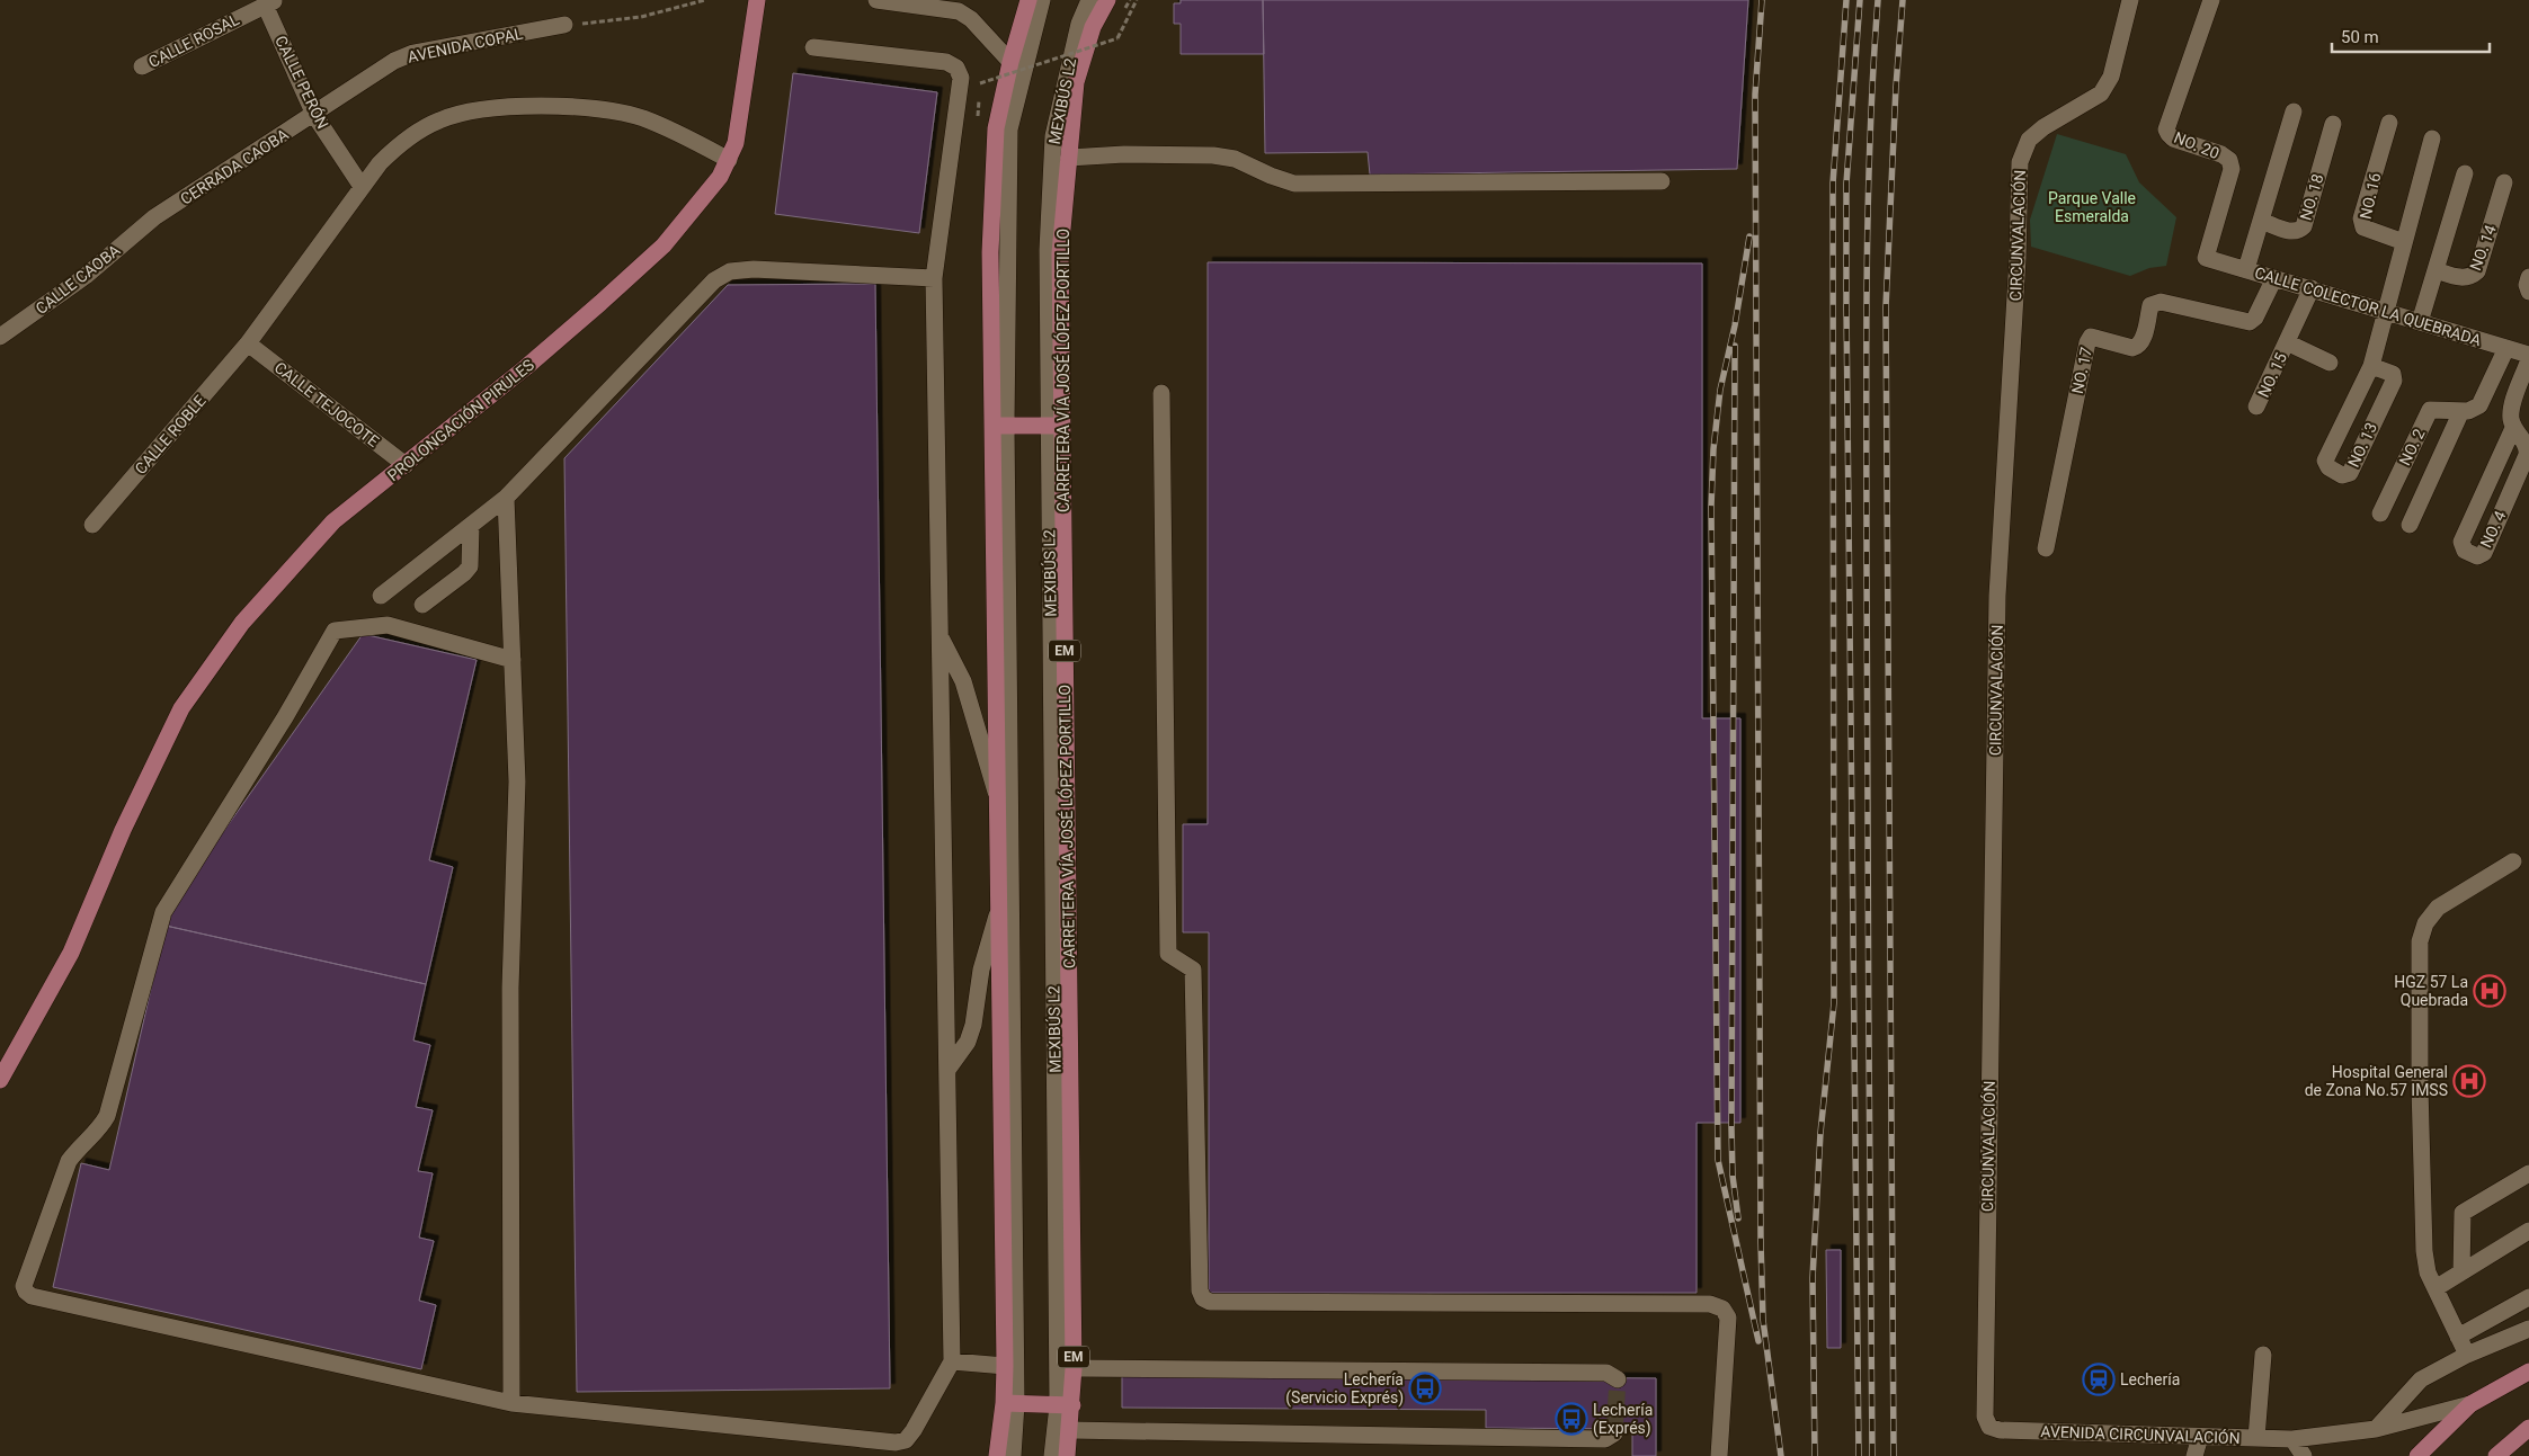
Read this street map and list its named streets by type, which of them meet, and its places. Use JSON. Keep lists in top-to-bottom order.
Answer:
{
  "streets": {
    "main road": ["CARRETERA VÍA JOSÉ LÓPEZ PORTILLO", "PROLONGACIÓN PIRULES", "EM"],
    "street": [
      "CALLE ROSAL",
      "AVENIDA COPAL",
      "CALLE PERÓN",
      "MEXIBÚS L2",
      "NO. 20",
      "CERRADA CAOBA",
      "NO. 16",
      "NO. 18",
      "CIRCUNVALACIÓN",
      "NO. 14",
      "CALLE CAOBA",
      "CALLE COLECTOR LA QUEBRADA",
      "NO. 17",
      "NO. 15",
      "CALLE TEJOCOTE",
      "CALLE ROBLE",
      "NO. 13",
      "NO. 2",
      "NO. 4",
      "AVENIDA CIRCUNVALACIÓN"
    ]
  },
  "crossings": [
    ["CALLE ROSAL", "CALLE PERÓN"],
    ["AVENIDA COPAL", "CALLE PERÓN"],
    ["AVENIDA COPAL", "CERRADA CAOBA"],
    ["CALLE PERÓN", "CERRADA CAOBA"],
    ["CALLE PERÓN", "CALLE ROBLE"],
    ["MEXIBÚS L2", "CARRETERA VÍA JOSÉ LÓPEZ PORTILLO"],
    ["NO. 20", "CALLE COLECTOR LA QUEBRADA"],
    ["CERRADA CAOBA", "CALLE CAOBA"],
    ["CIRCUNVALACIÓN", "AVENIDA CIRCUNVALACIÓN"],
    ["CALLE COLECTOR LA QUEBRADA", "NO. 17"],
    ["CALLE COLECTOR LA QUEBRADA", "NO. 15"],
    ["CALLE COLECTOR LA QUEBRADA", "NO. 13"],
    ["CALLE COLECTOR LA QUEBRADA", "NO. 2"],
    ["CALLE TEJOCOTE", "PROLONGACIÓN PIRULES"],
    ["CALLE TEJOCOTE", "CALLE ROBLE"],
    ["PROLONGACIÓN PIRULES", "CALLE ROBLE"]
  ],
  "parks": ["Parque Valle Esmeralda"],
  "places": {
    "hospital": ["HGZ 57 La Quebrada", "Hospital General de Zona No.57 IMSS"],
    "station": ["Lechería"],
    "bus stop": ["Lechería (Servicio Exprés)", "Lechería (Exprés)"]
  },
  "scale_bar": "50 m"
}
